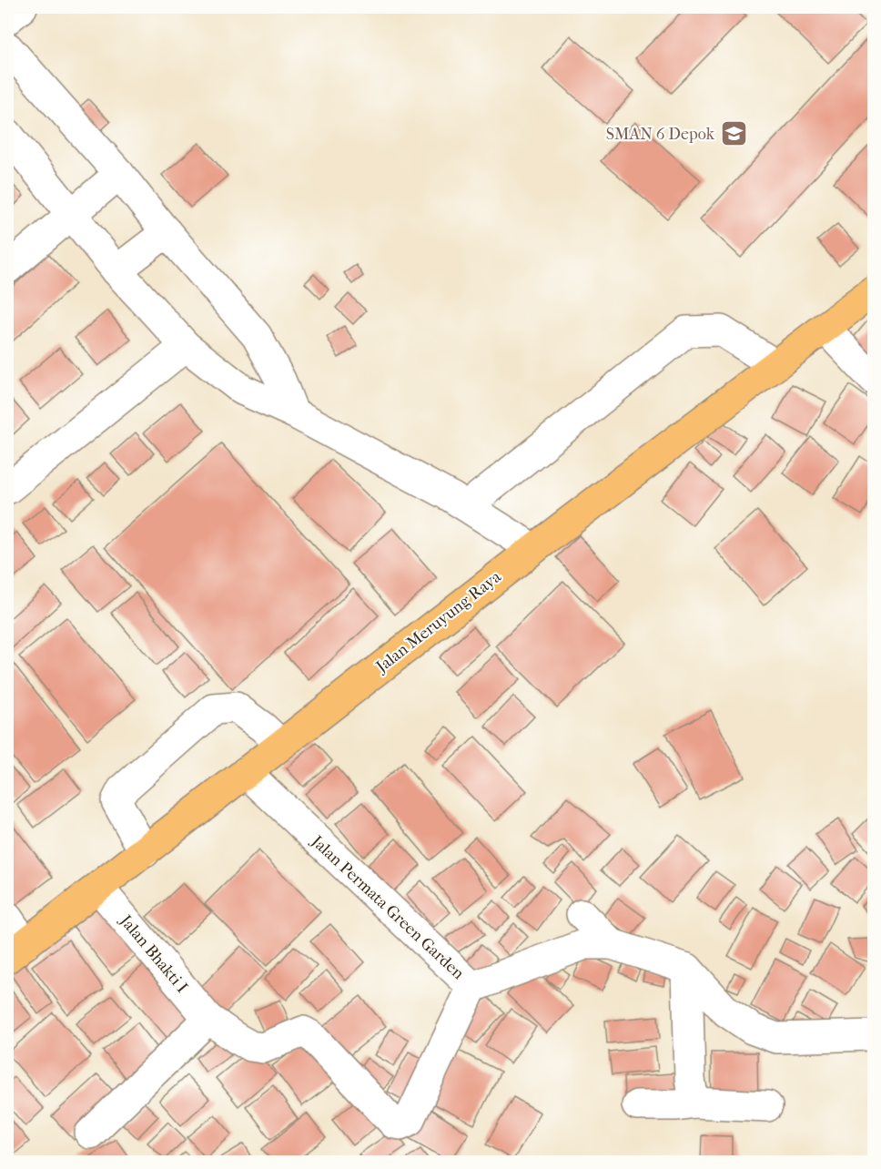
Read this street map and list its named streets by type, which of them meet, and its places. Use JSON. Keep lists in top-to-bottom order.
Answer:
{
  "streets": {
    "main road": ["Jalan Meruyung Raya"],
    "street": ["Jalan Permata Green Garden", "Jalan Bhakti I"]
  },
  "crossings": [
    ["Jalan Meruyung Raya", "Jalan Permata Green Garden"],
    ["Jalan Meruyung Raya", "Jalan Bhakti I"],
    ["Jalan Permata Green Garden", "Jalan Bhakti I"]
  ],
  "places": {
    "school or university": ["SMAN 6 Depok"]
  }
}
